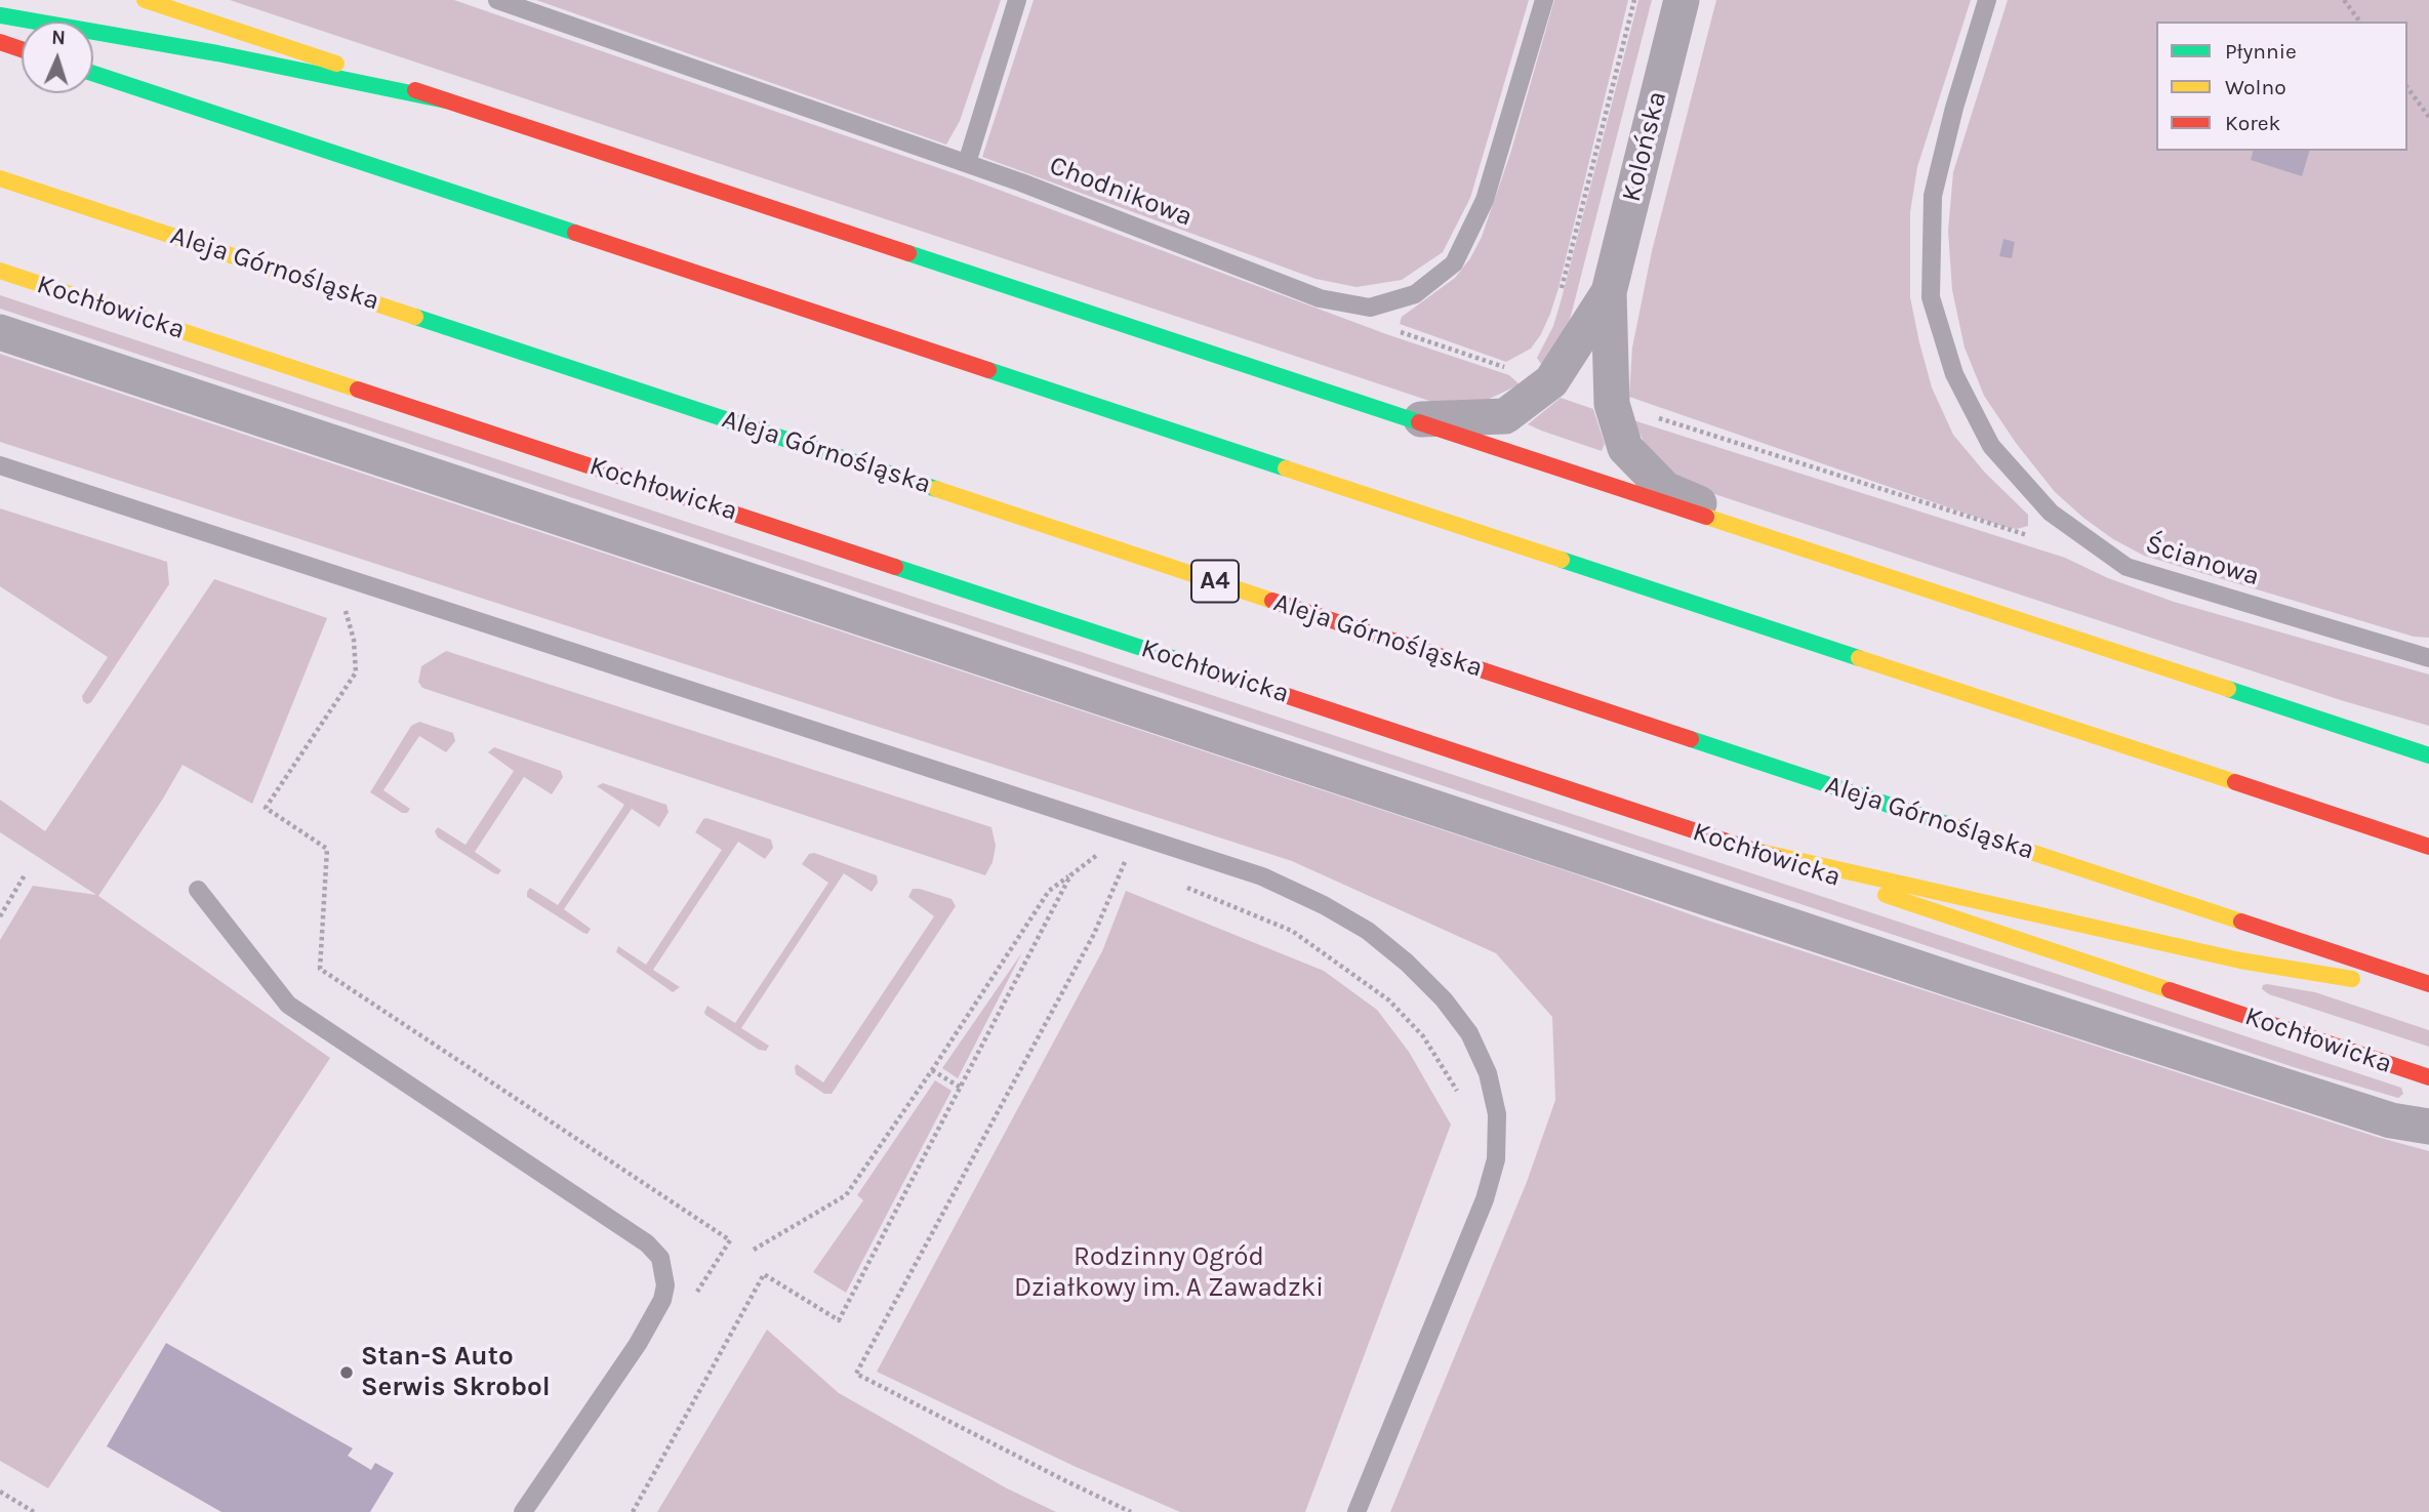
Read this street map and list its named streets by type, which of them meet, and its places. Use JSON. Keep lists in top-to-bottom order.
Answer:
{
  "streets": {
    "main road": ["Aleja Górnośląska", "Kochłowicka", "A4"],
    "street": ["Kolońska"],
    "lane": ["Chodnikowa", "Ścianowa"]
  },
  "parks": ["Rodzinny Ogród Działkowy im. A Zawadzki"],
  "places": ["Stan-S Auto Serwis Skrobol"],
  "legend": ["Płynnie", "Wolno", "Korek"],
  "north": "top"
}
